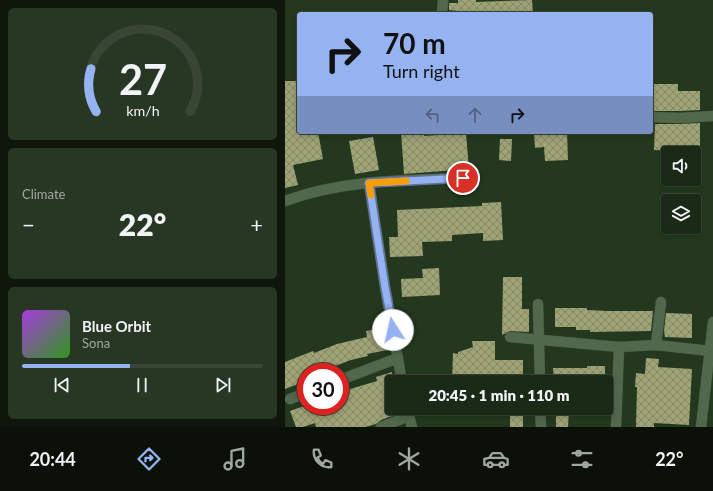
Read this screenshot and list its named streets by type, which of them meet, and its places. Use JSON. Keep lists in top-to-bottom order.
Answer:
{
  "page": {
    "turn": ["70 m", "Turn right"],
    "tile": "Climate",
    "heat": ["−", "22°", "+"],
    "song": ["Blue Orbit", "Sona"],
    "limit": "30",
    "trip": "20:45 · 1 min · 110 m",
    "tabs": ["20:44", "22°"],
    "gauge": ["27", "km/h"]
  }
}
